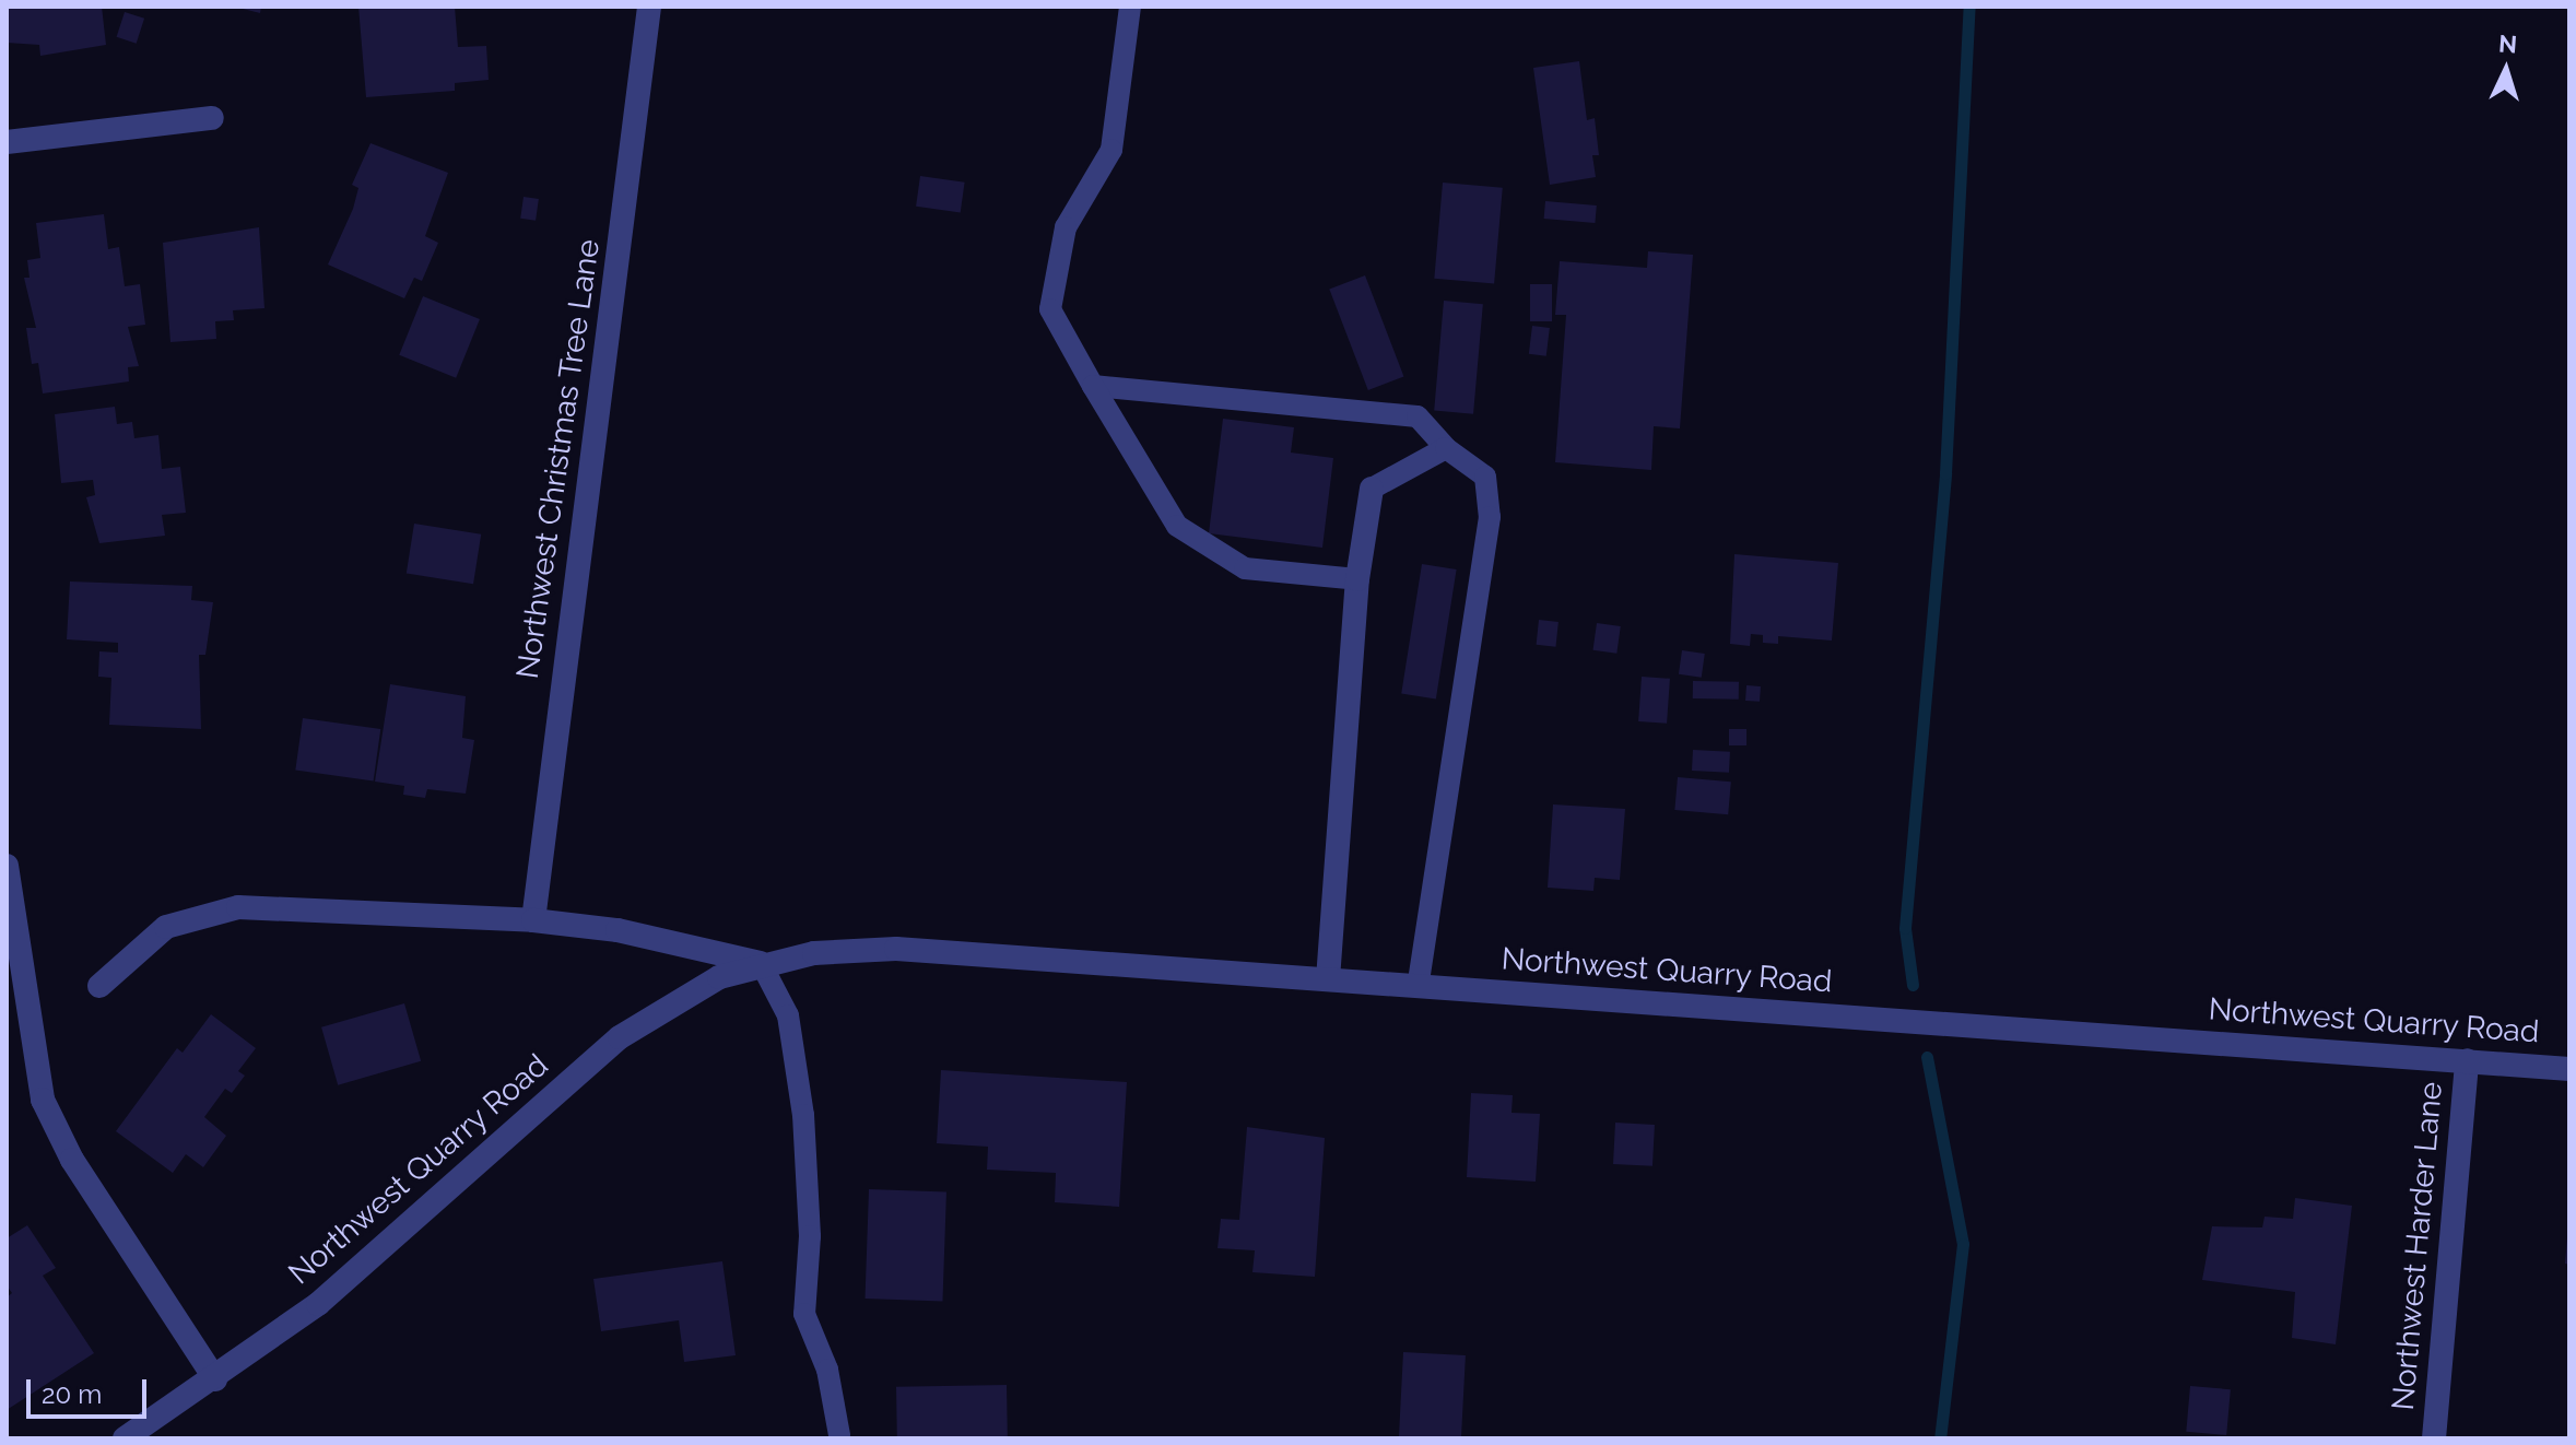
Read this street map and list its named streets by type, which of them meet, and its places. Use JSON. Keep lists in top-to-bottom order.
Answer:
{
  "streets": {
    "street": ["Northwest Christmas Tree Lane", "Northwest Quarry Road", "Northwest Harder Lane"]
  },
  "crossings": [
    ["Northwest Christmas Tree Lane", "Northwest Quarry Road"],
    ["Northwest Quarry Road", "Northwest Harder Lane"]
  ],
  "scale_bar": "20 m",
  "north": "top"
}
